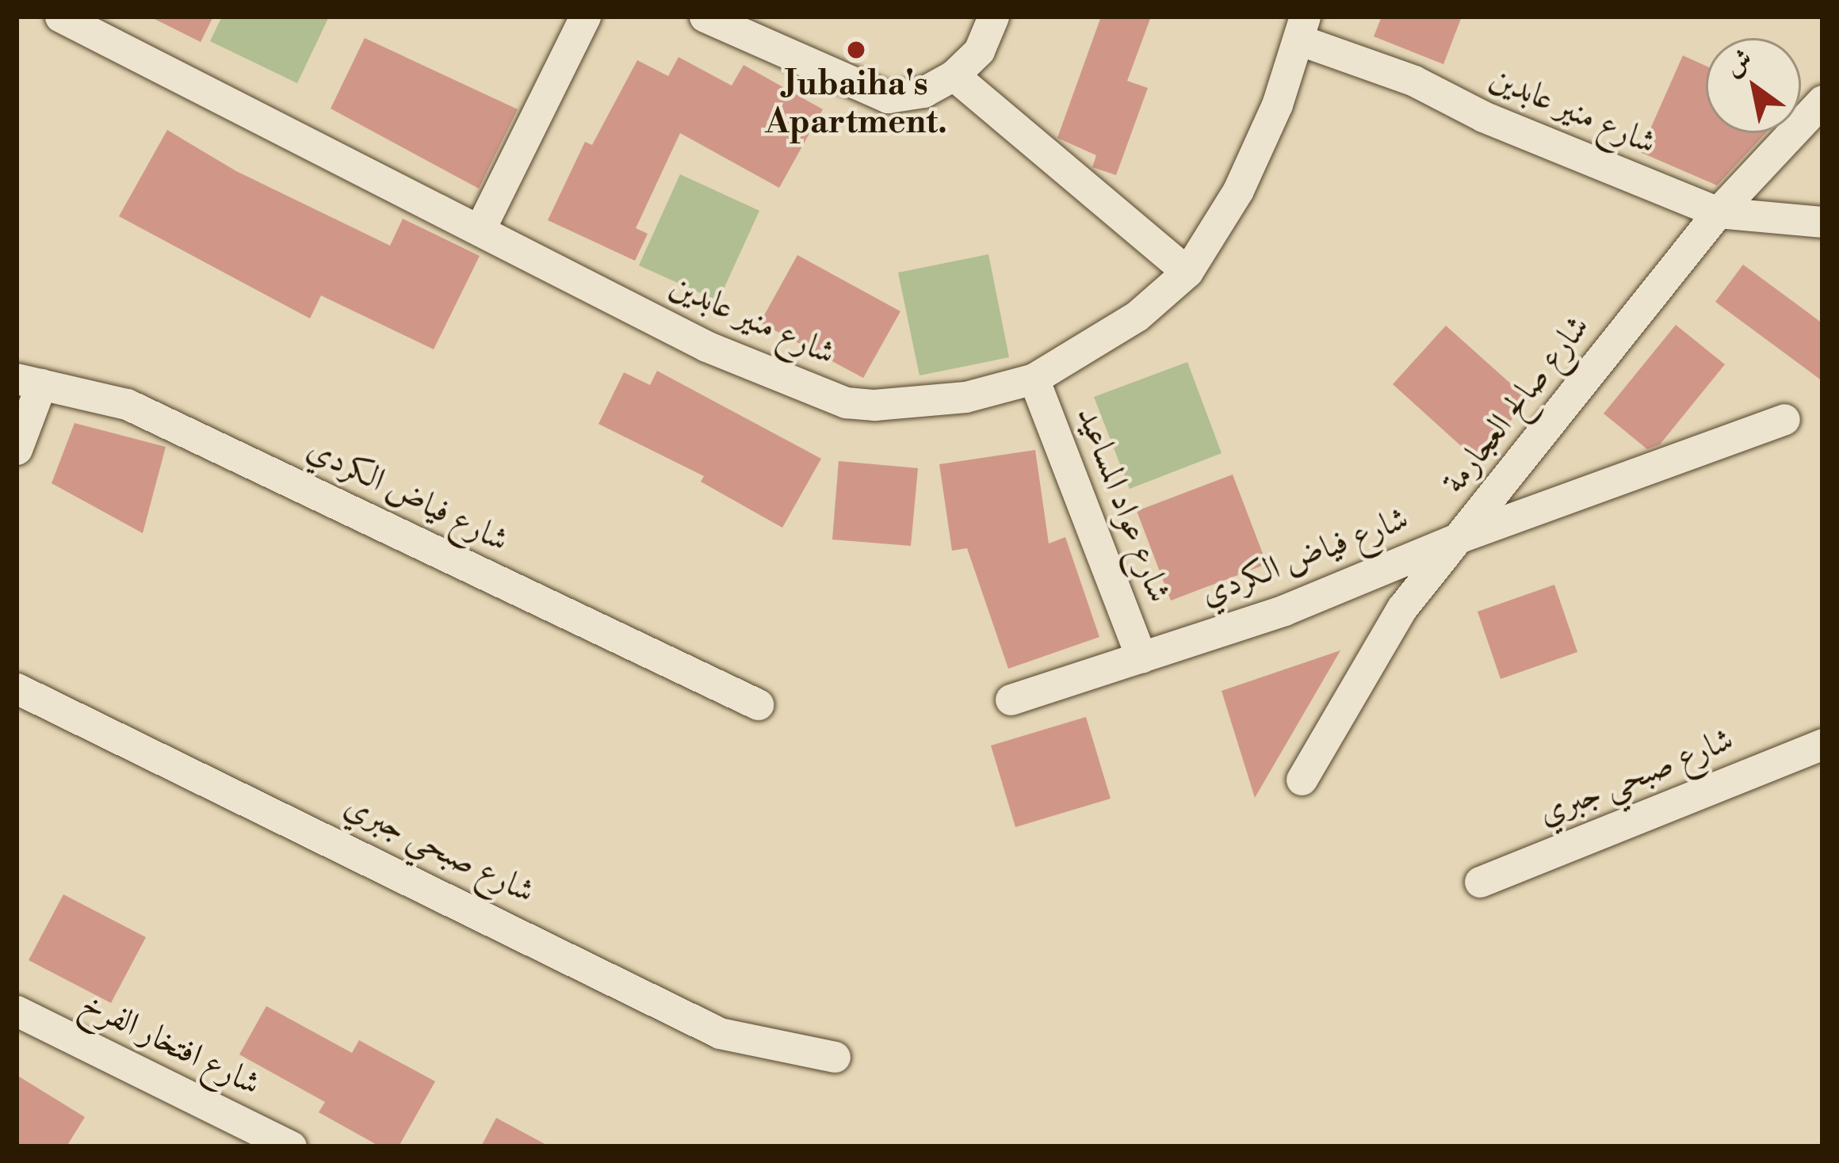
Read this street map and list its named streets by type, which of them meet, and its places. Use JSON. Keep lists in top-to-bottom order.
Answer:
{
  "streets": {
    "street": [
      "شارع منير عابدين",
      "شارع صالح العجارمة",
      "شارع فياض الكردي",
      "شارع عواد المساعيد",
      "شارع صبحي جبري",
      "شارع افتخار الفرخ"
    ]
  },
  "crossings": [
    ["شارع منير عابدين", "شارع صالح العجارمة"],
    ["شارع منير عابدين", "شارع عواد المساعيد"],
    ["شارع صالح العجارمة", "شارع فياض الكردي"],
    ["شارع فياض الكردي", "شارع عواد المساعيد"]
  ],
  "places": ["Jubaiha's Apartment."],
  "north": "top left"
}
